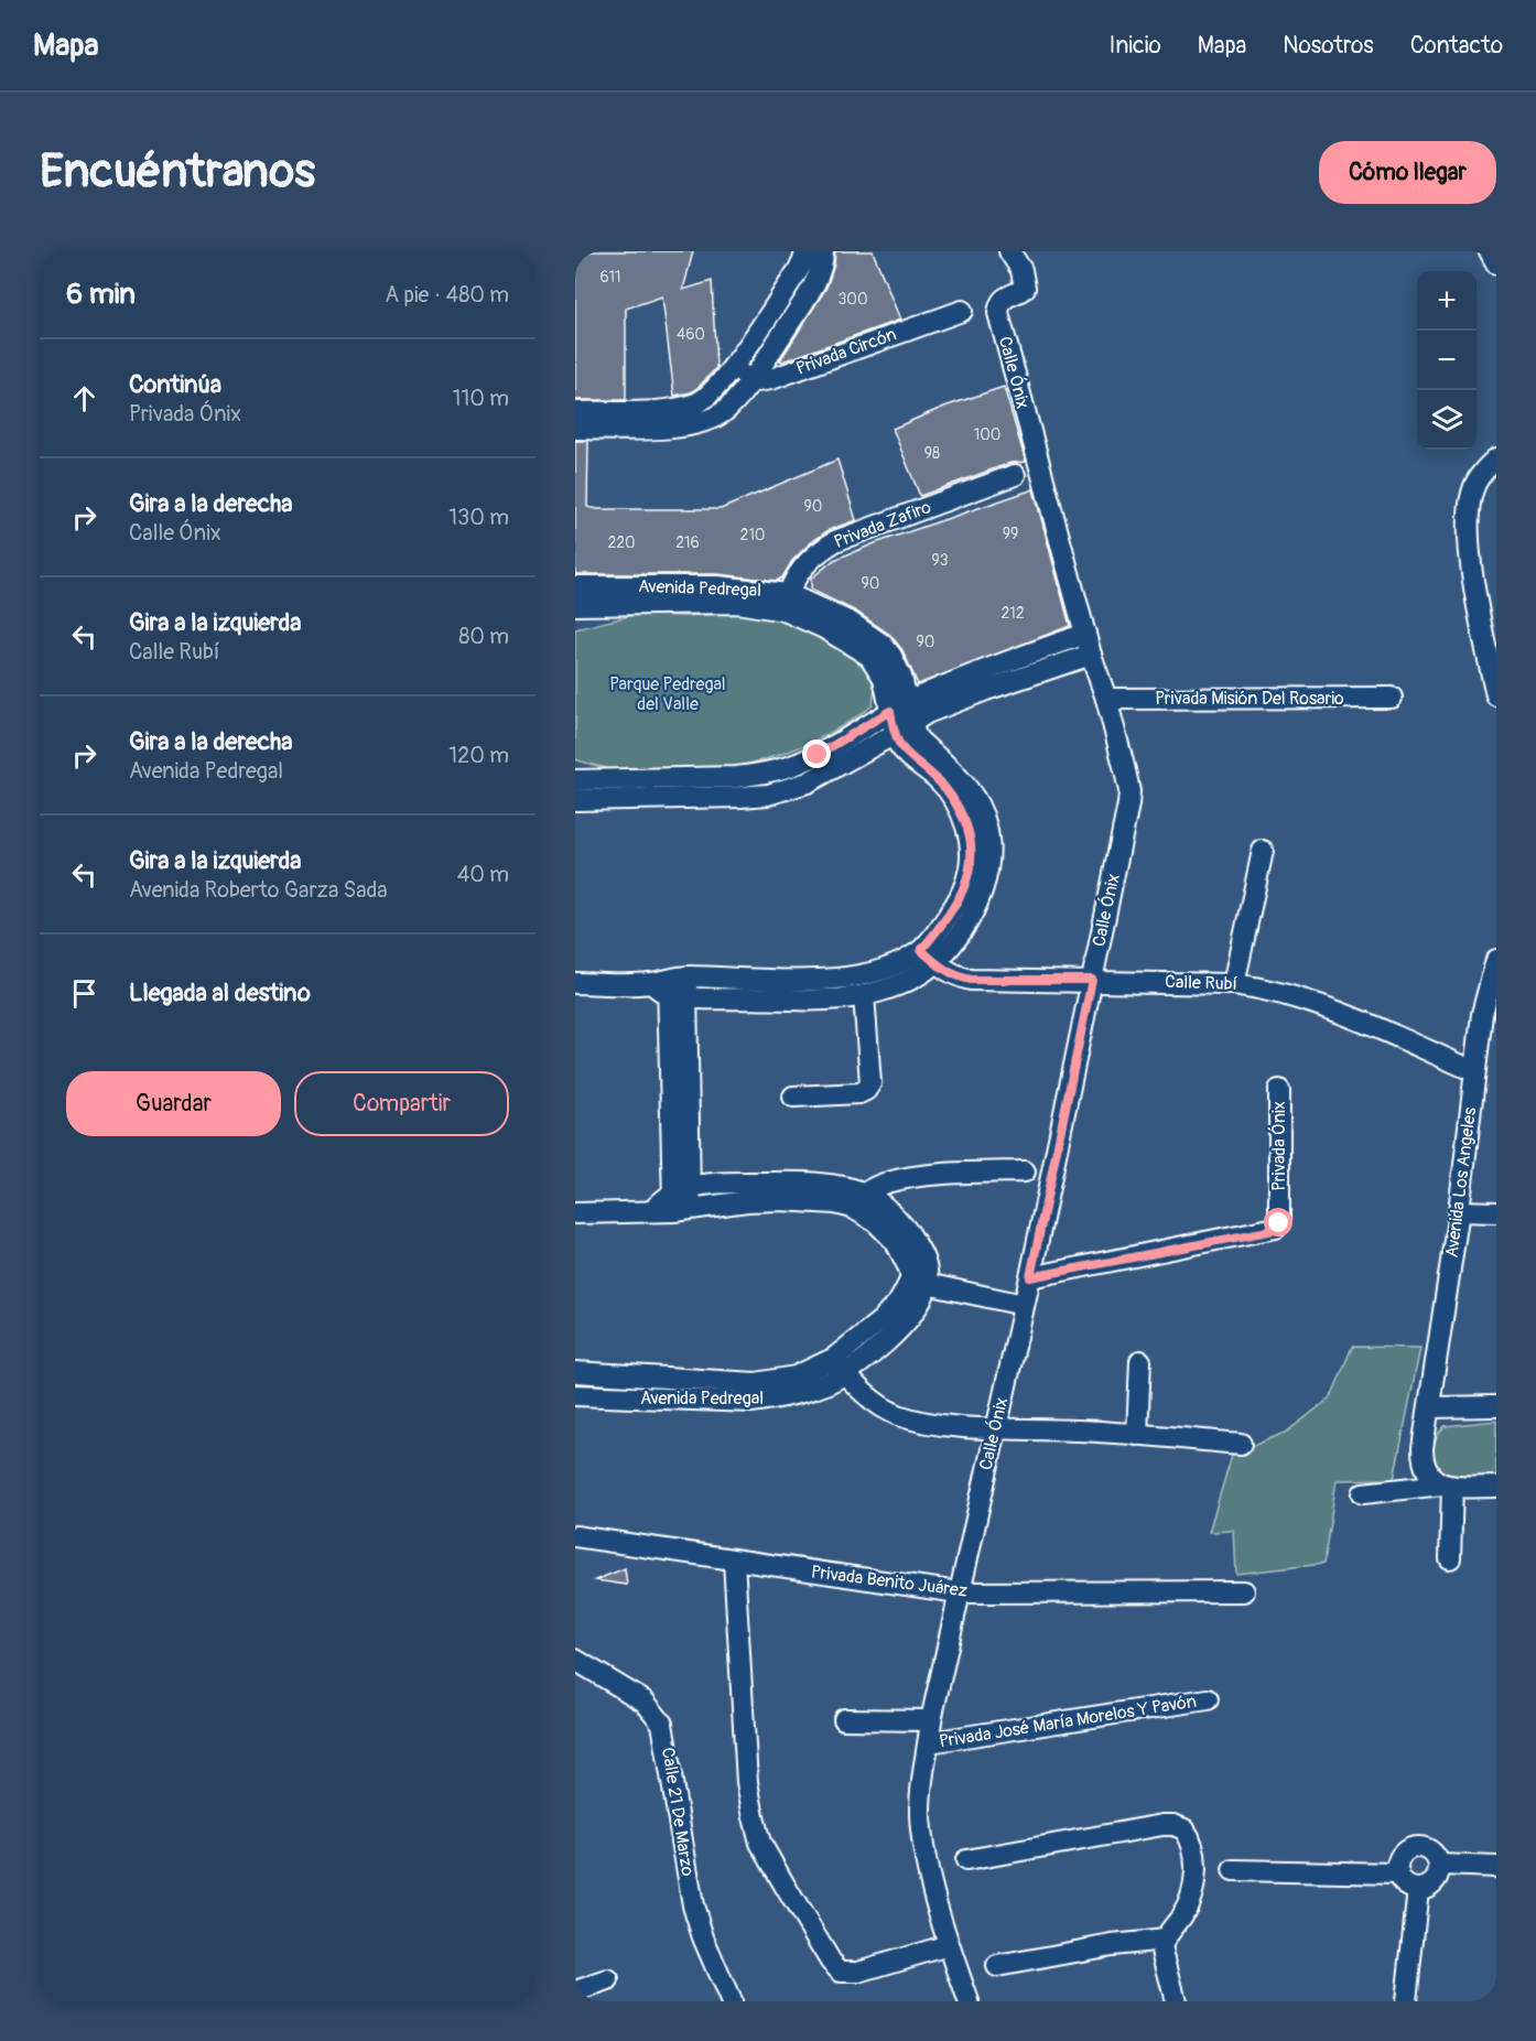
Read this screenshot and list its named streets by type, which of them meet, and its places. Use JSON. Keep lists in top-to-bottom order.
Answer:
{
  "streets": {
    "street": [
      "Privada Circón",
      "Calle Ónix",
      "Privada Zafiro",
      "Avenida Pedregal",
      "Privada Misión Del Rosario",
      "Calle Rubí",
      "Privada Ónix",
      "Avenida Los Angeles",
      "Privada Benito Juárez",
      "Privada José María Morelos Y Pavón",
      "Calle 21 De Marzo"
    ]
  },
  "crossings": [
    ["Calle Ónix", "Privada Misión Del Rosario"],
    ["Calle Ónix", "Calle Rubí"],
    ["Calle Ónix", "Privada Ónix"],
    ["Calle Ónix", "Privada Benito Juárez"],
    ["Calle Ónix", "Privada José María Morelos Y Pavón"],
    ["Privada Zafiro", "Avenida Pedregal"],
    ["Avenida Pedregal", "Calle Rubí"],
    ["Calle Rubí", "Avenida Los Angeles"]
  ],
  "parks": ["Parque Pedregal del Valle"],
  "house_numbers": [
    "611",
    "300",
    "460",
    "100",
    "98",
    "90",
    "99",
    "210",
    "220",
    "216",
    "93",
    "90",
    "212",
    "90"
  ],
  "page": {
    "header": "Mapa",
    "nav": [
      "Inicio",
      "Mapa",
      "Nosotros",
      "Contacto"
    ],
    "buttons": [
      "Cómo llegar",
      ["Guardar", "Compartir"]
    ],
    "title": "Encuéntranos",
    "heading": ["6 min", "A pie · 480 m"],
    "map_buttons": ["+", "−"],
    "list": [
      ["Continúa", "Privada Ónix", "110 m"],
      ["Gira a la derecha", "Calle Ónix", "130 m"],
      ["Gira a la izquierda", "Calle Rubí", "80 m"],
      ["Gira a la derecha", "Avenida Pedregal", "120 m"],
      ["Gira a la izquierda", "Avenida Roberto Garza Sada", "40 m"],
      "Llegada al destino"
    ]
  }
}
